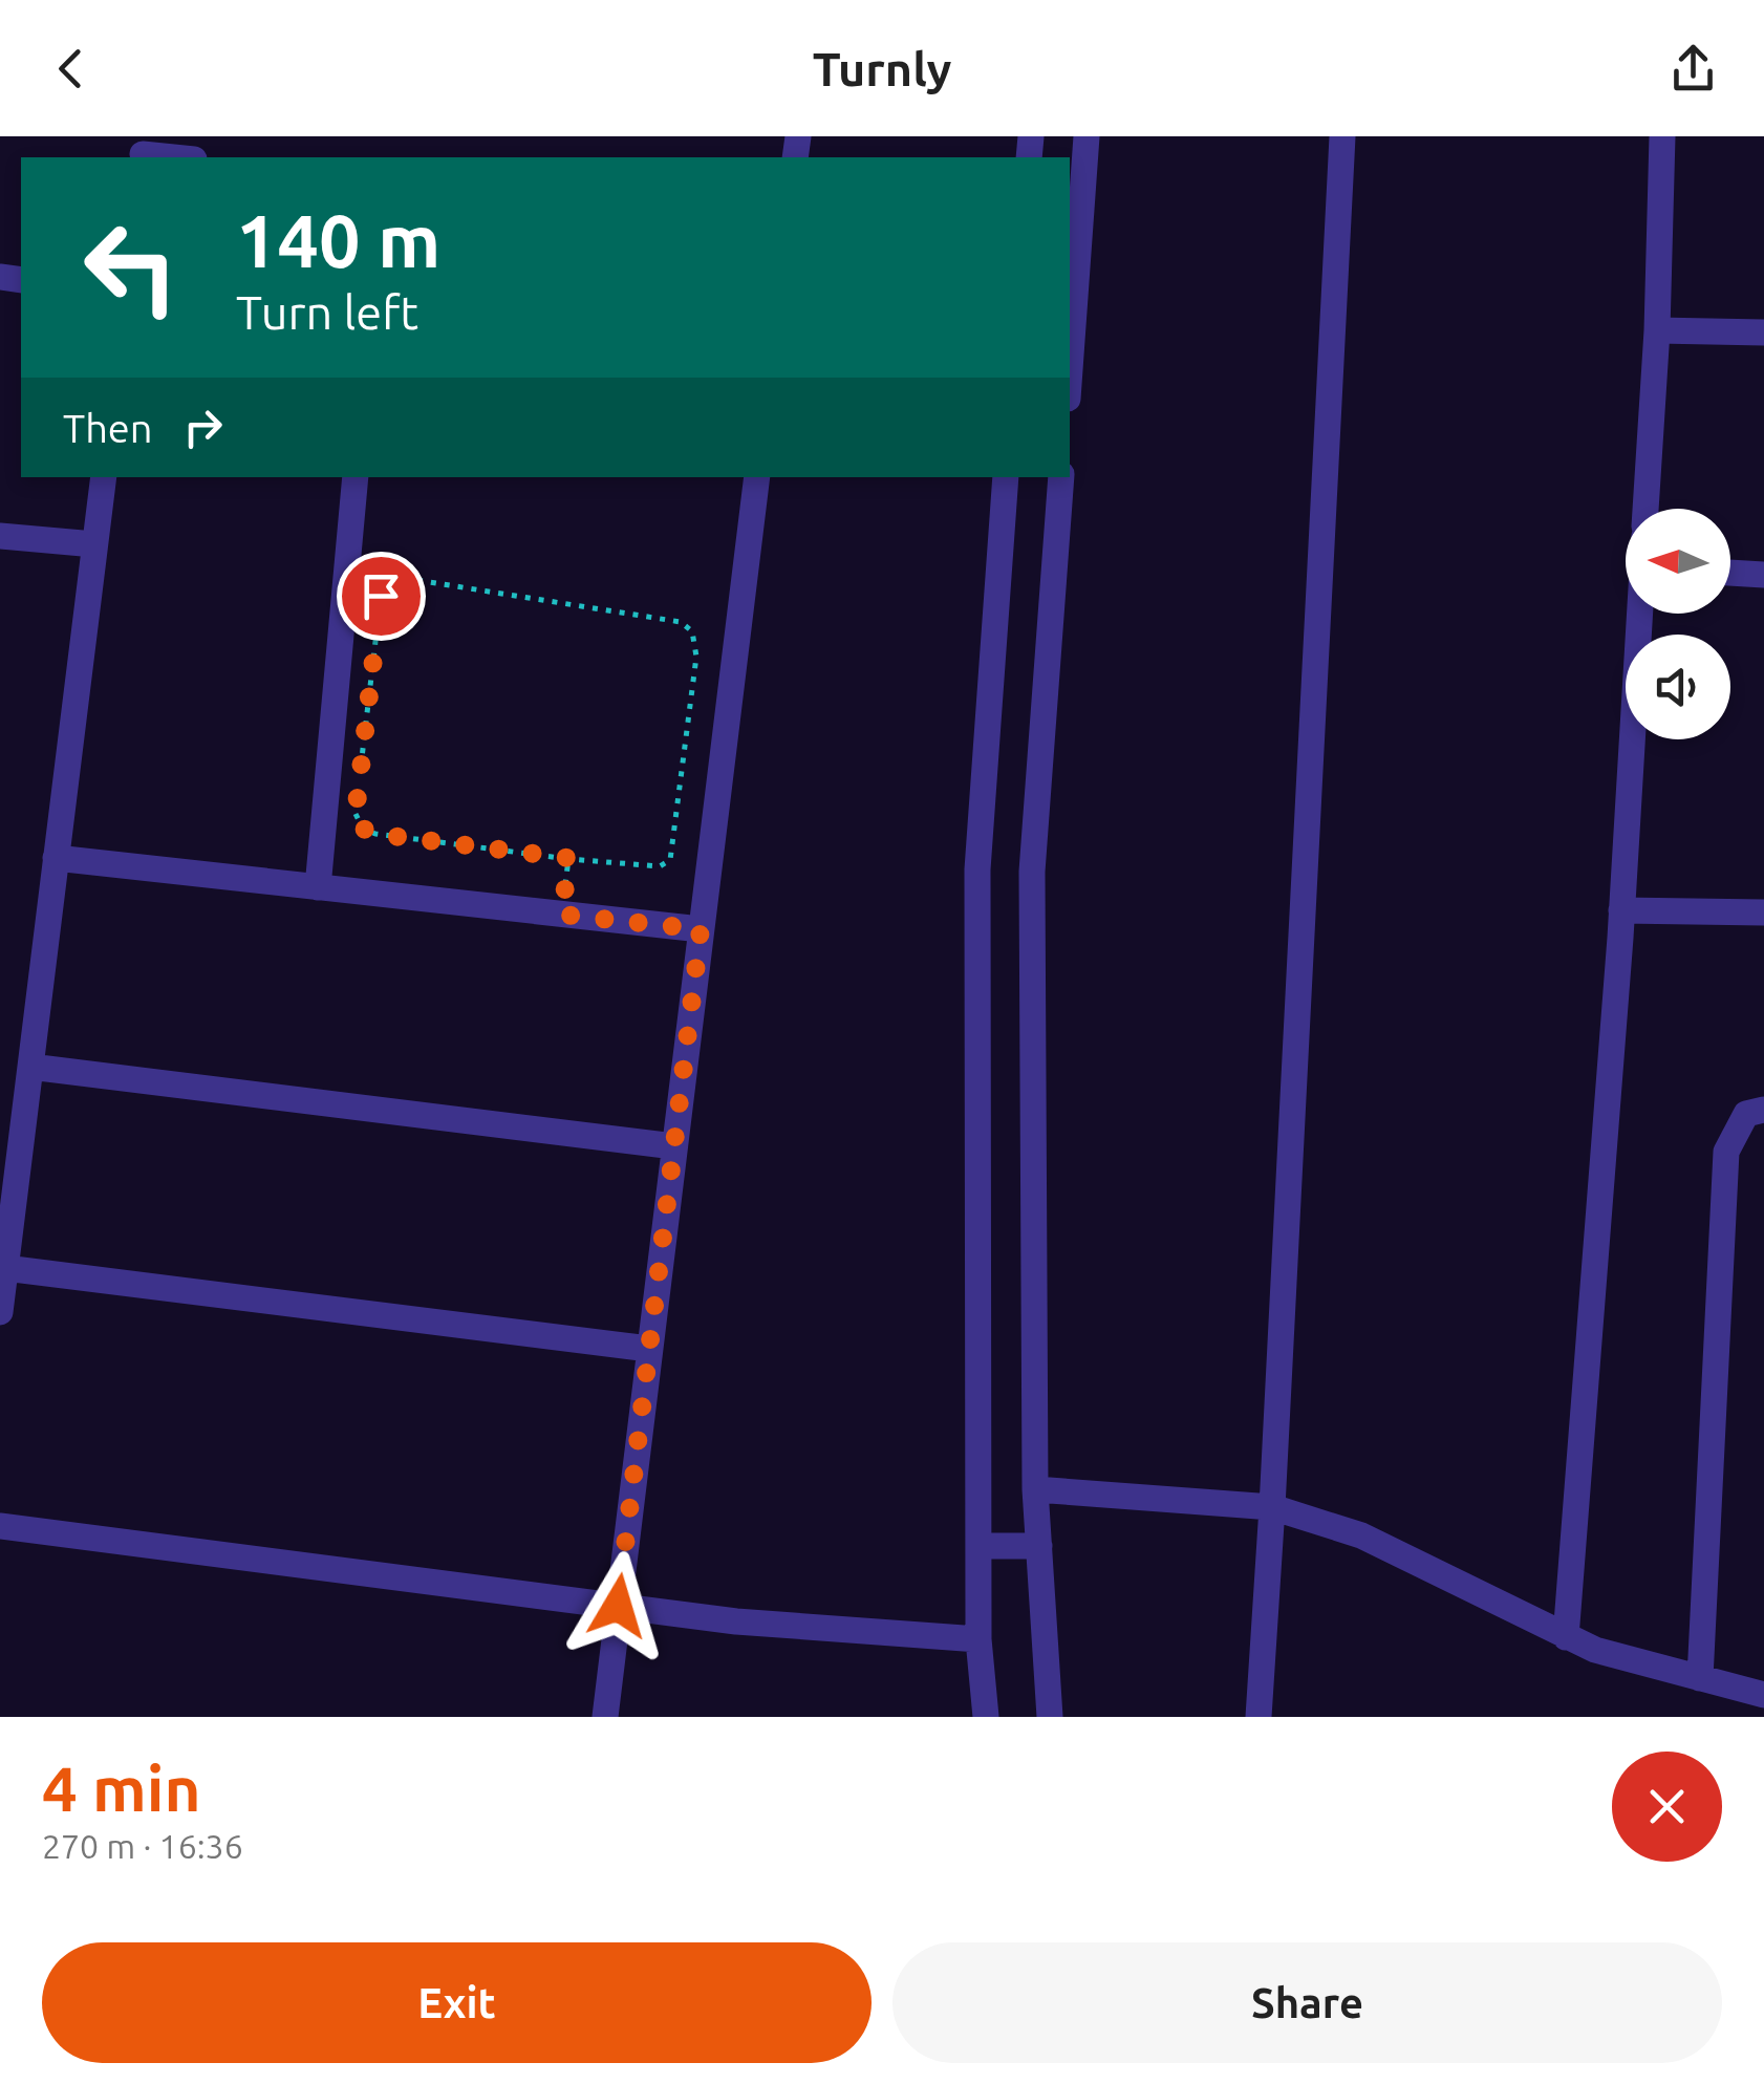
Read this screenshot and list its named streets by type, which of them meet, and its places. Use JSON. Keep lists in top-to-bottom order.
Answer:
{
  "north": "left",
  "page": {
    "header": "Turnly",
    "turn": ["140 m", "Turn left"],
    "then": "Then",
    "heading": ["4 min", "270 m · 16:36"],
    "buttons": ["Exit", "Share"]
  }
}
